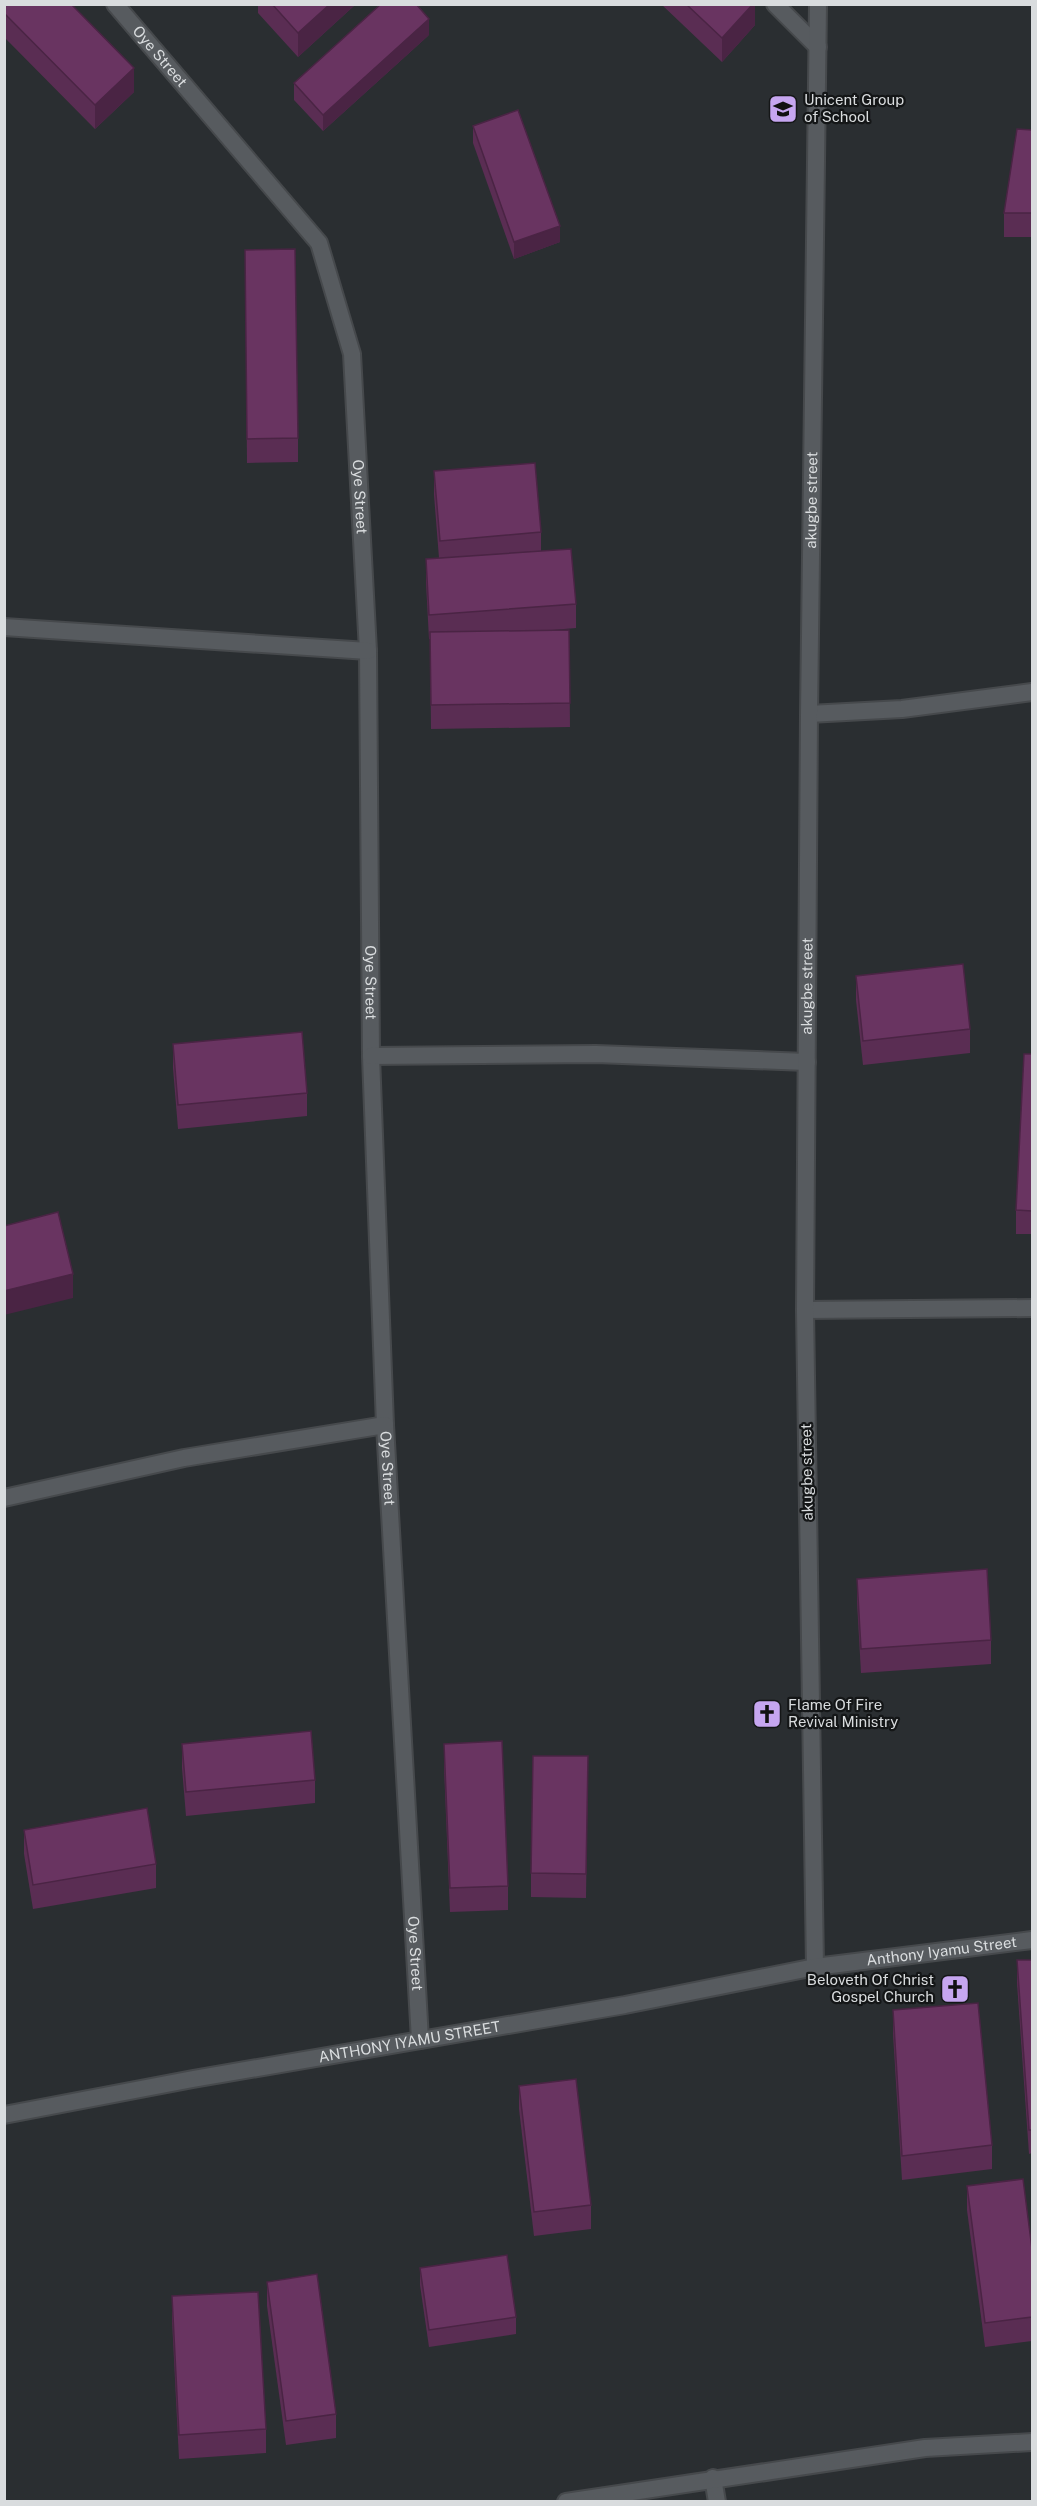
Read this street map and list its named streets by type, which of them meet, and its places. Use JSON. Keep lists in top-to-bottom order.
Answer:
{
  "streets": {
    "street": [
      "Oye Street",
      "akugbe street",
      "Anthony Iyamu Street",
      "ANTHONY IYAMU STREET"
    ]
  },
  "crossings": [
    ["Oye Street", "ANTHONY IYAMU STREET"],
    ["akugbe street", "Anthony Iyamu Street"],
    ["akugbe street", "ANTHONY IYAMU STREET"],
    ["Anthony Iyamu Street", "ANTHONY IYAMU STREET"]
  ],
  "places": {
    "school or university": ["Unicent Group of School"],
    "church": ["Flame Of Fire Revival Ministry", "Beloveth Of Christ Gospel Church"]
  }
}
